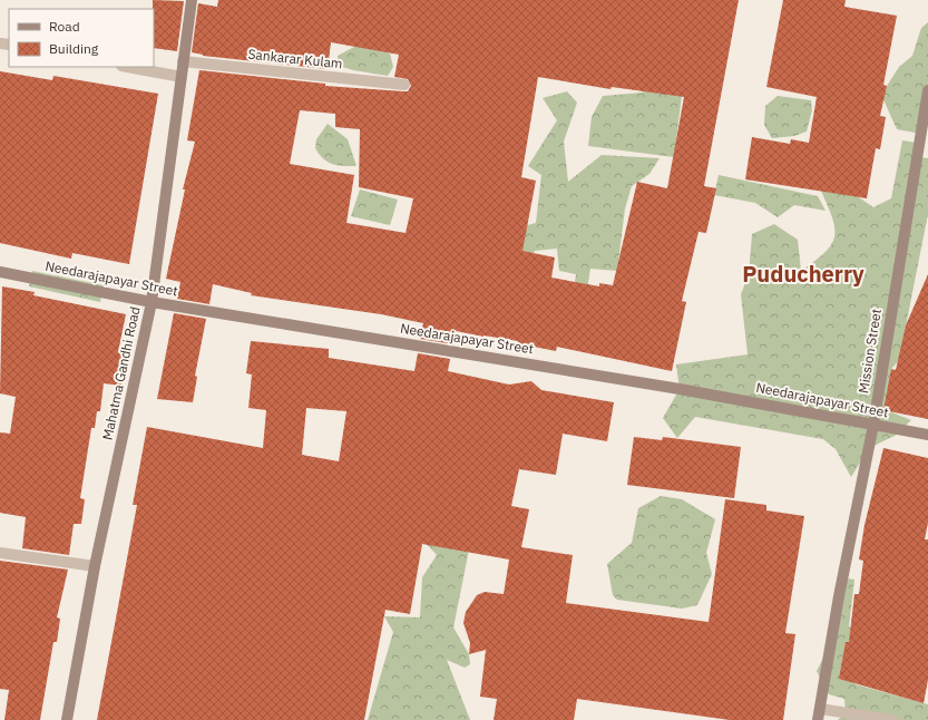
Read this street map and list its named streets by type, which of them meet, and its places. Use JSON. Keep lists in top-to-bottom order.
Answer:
{
  "streets": {
    "street": [
      "Sankarar Kulam",
      "Needarajapayar Street",
      "Mission Street",
      "Mahatma Gandhi Road"
    ]
  },
  "crossings": [
    ["Sankarar Kulam", "Mahatma Gandhi Road"],
    ["Needarajapayar Street", "Mission Street"],
    ["Needarajapayar Street", "Mahatma Gandhi Road"]
  ],
  "districts": ["Puducherry"],
  "legend": ["Road", "Building"]
}
